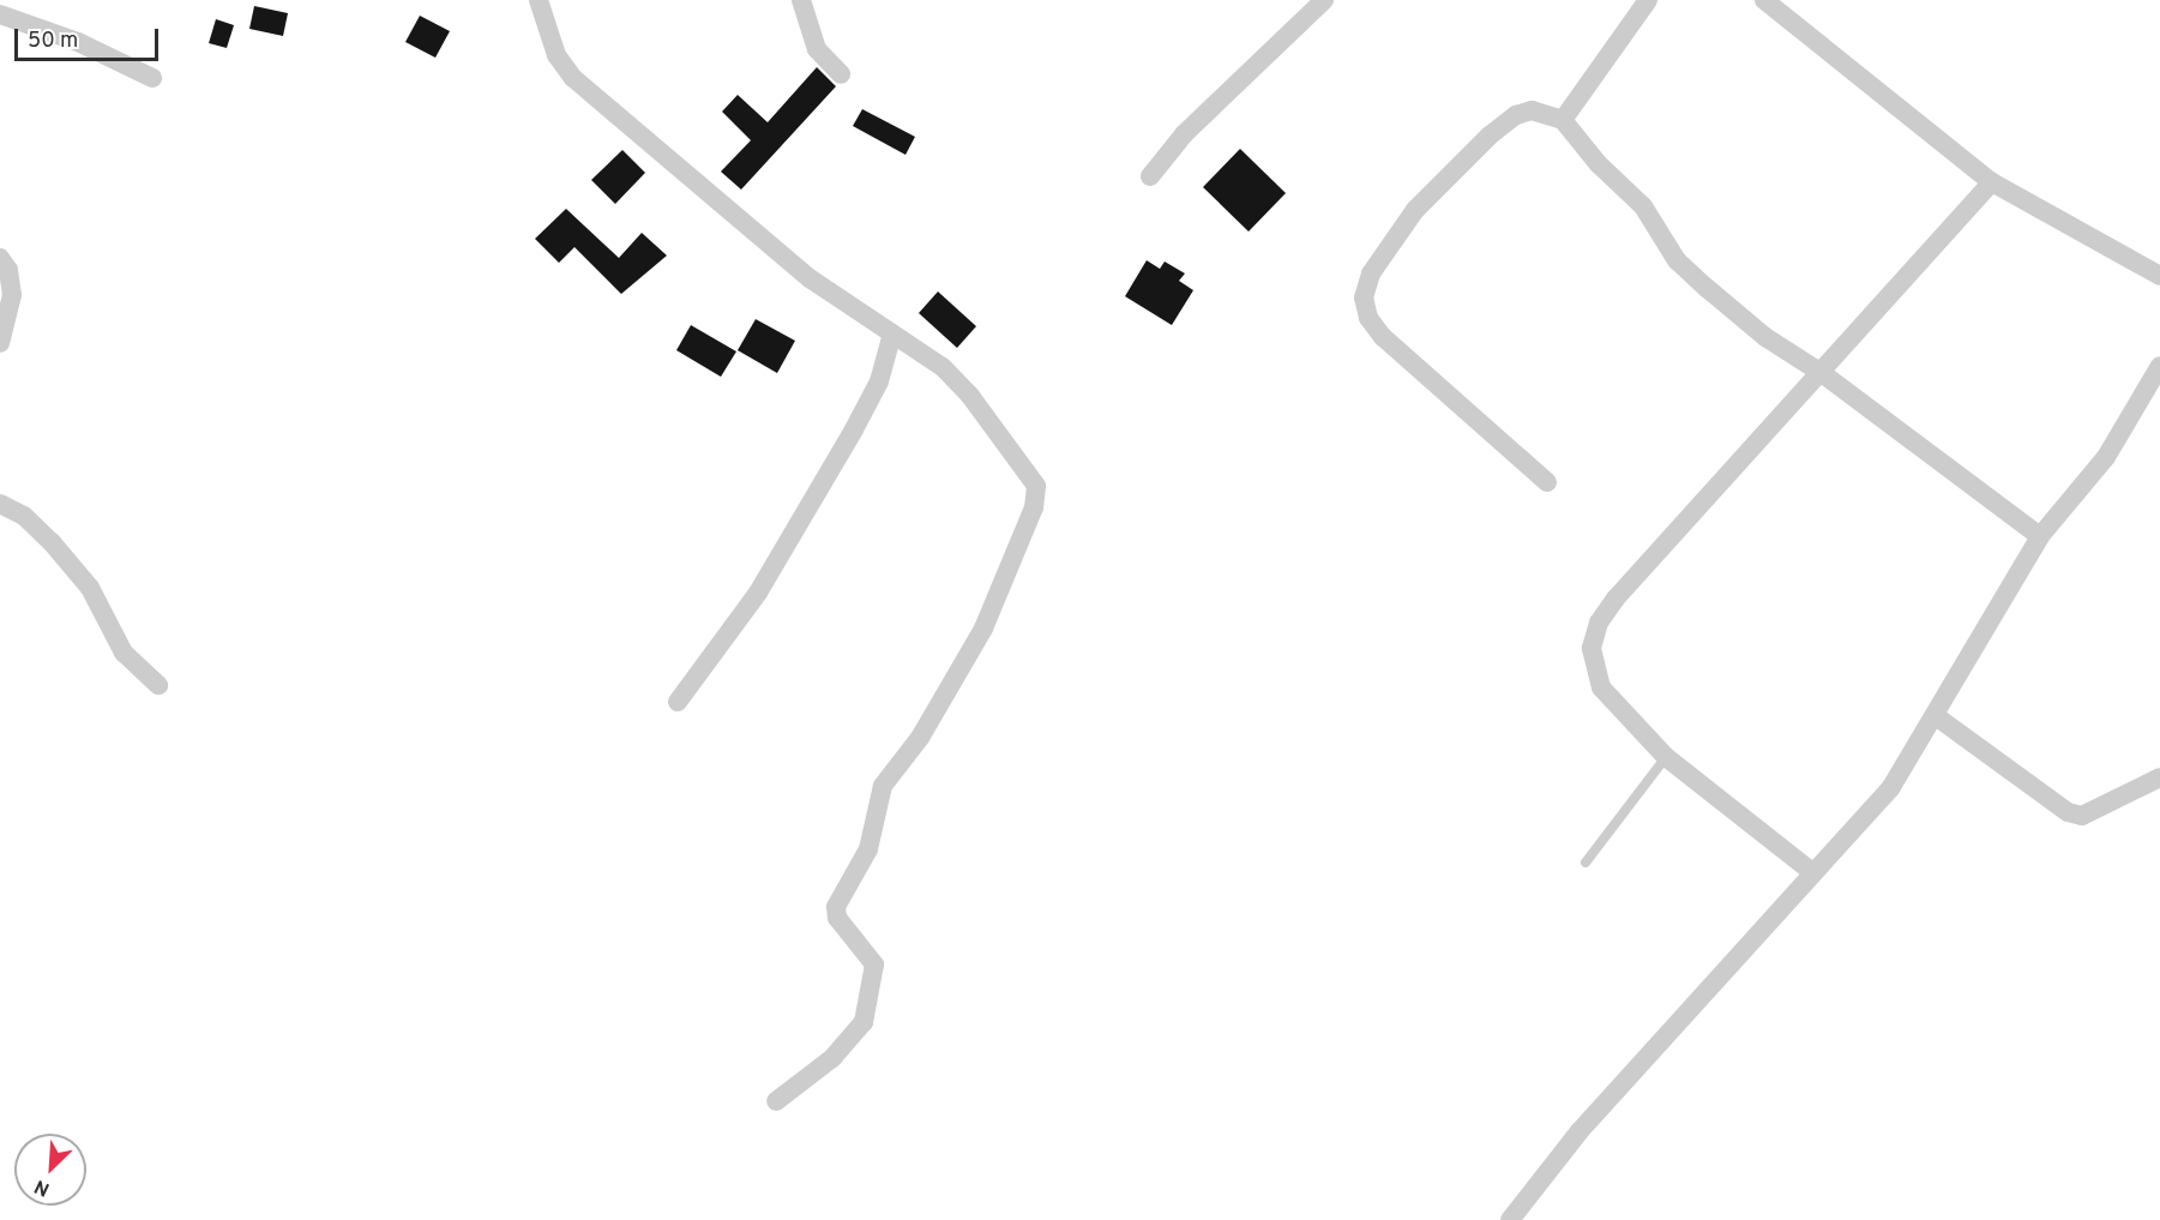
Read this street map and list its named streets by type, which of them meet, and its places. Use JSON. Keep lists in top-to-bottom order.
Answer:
{
  "scale_bar": "50 m",
  "north": "bottom left"
}
